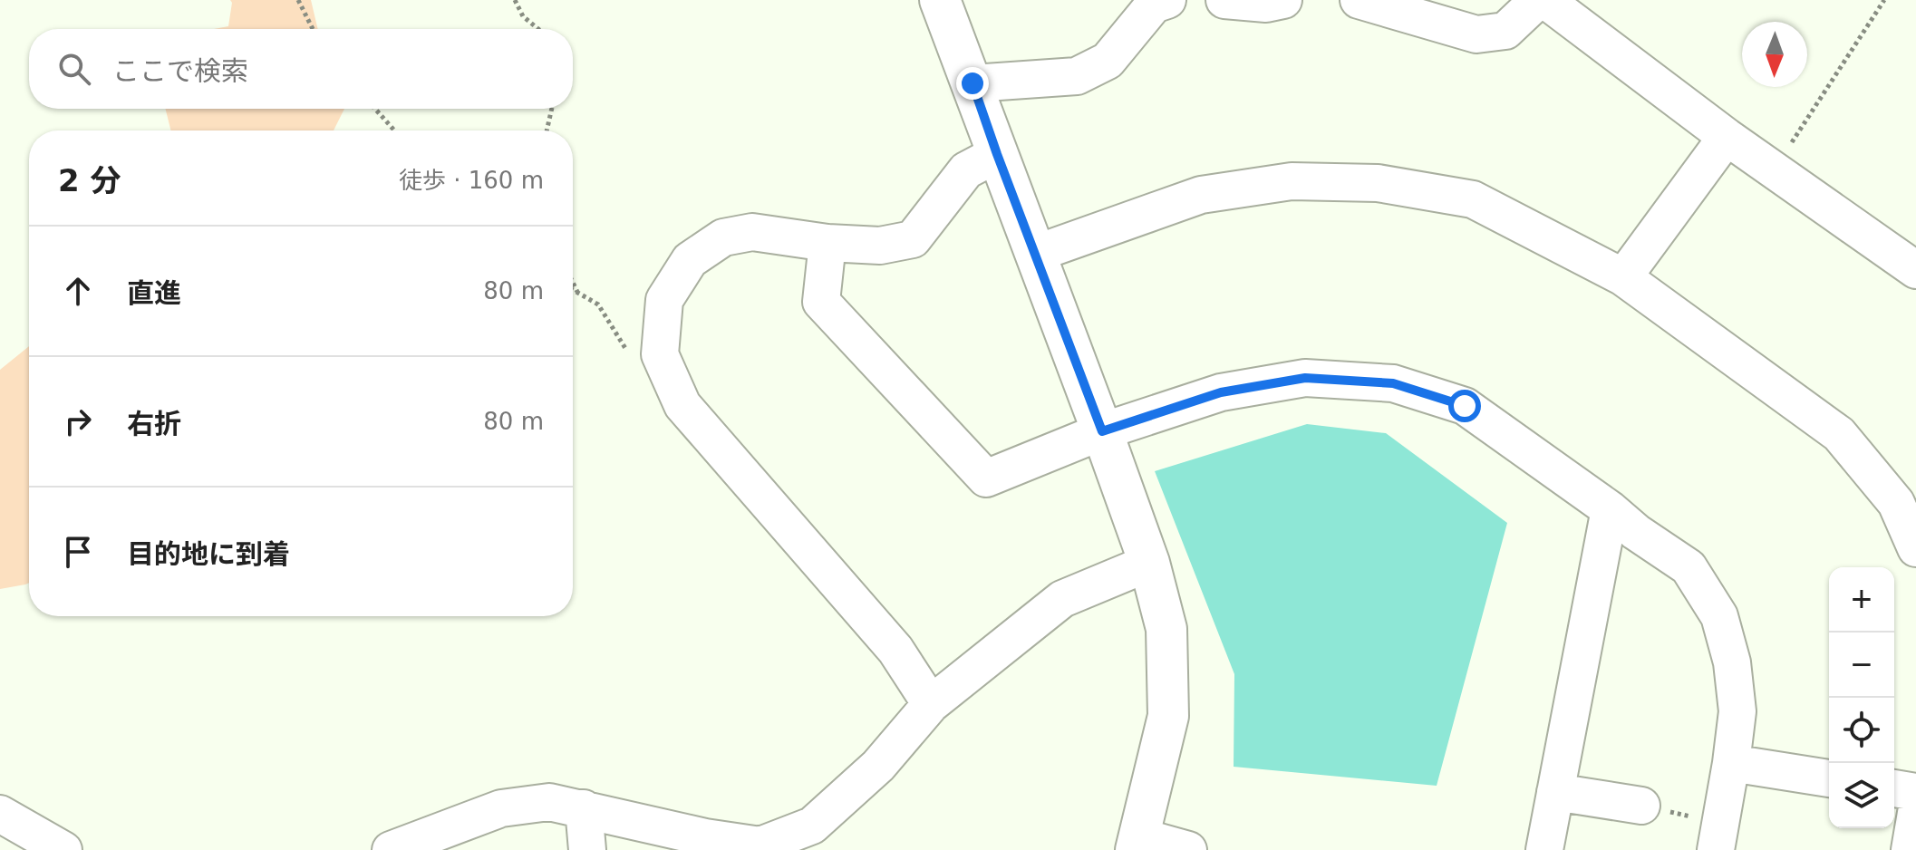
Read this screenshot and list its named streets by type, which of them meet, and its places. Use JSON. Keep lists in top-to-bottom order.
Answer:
{
  "north": "bottom",
  "page": {
    "search": "ここで検索",
    "heading": ["2 分", "徒歩 · 160 m"],
    "list": [
      ["直進", "80 m"],
      ["右折", "80 m"],
      "目的地に到着"
    ],
    "map_buttons": ["+", "−"]
  }
}
